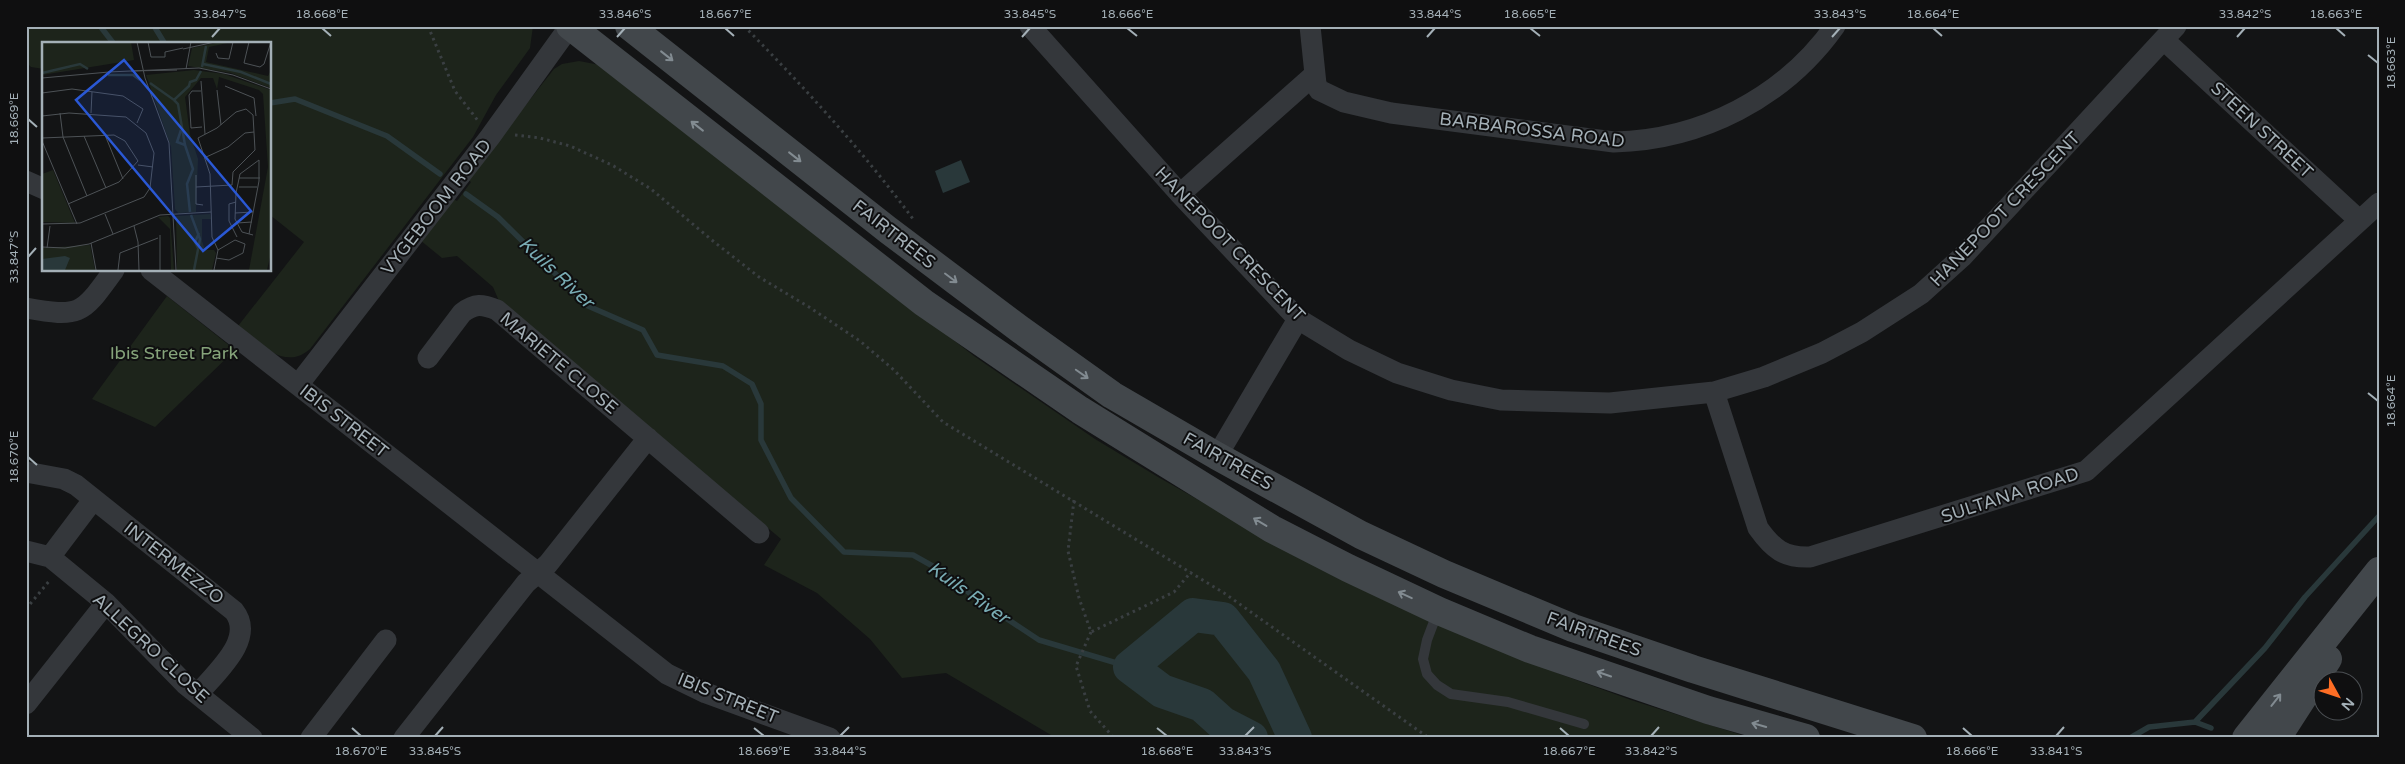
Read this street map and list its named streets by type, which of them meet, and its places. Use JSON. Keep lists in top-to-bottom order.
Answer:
{
  "streets": {
    "main road": ["FAIRTREES"],
    "street": [
      "BARBAROSSA ROAD",
      "STEEN STREET",
      "VYGEBOOM ROAD",
      "HANEPOOT CRESCENT",
      "MARIETE CLOSE",
      "IBIS STREET",
      "SULTANA ROAD",
      "INTERMEZZO",
      "ALLEGRO CLOSE"
    ]
  },
  "crossings": [
    ["STEEN STREET", "HANEPOOT CRESCENT"],
    ["STEEN STREET", "SULTANA ROAD"],
    ["VYGEBOOM ROAD", "FAIRTREES"],
    ["VYGEBOOM ROAD", "IBIS STREET"],
    ["HANEPOOT CRESCENT", "SULTANA ROAD"],
    ["INTERMEZZO", "ALLEGRO CLOSE"]
  ],
  "water": ["Kuils River"],
  "parks": ["Ibis Street Park"],
  "north": "bottom right",
  "coordinates": [
    "33.847°S",
    "18.668°E",
    "33.846°S",
    "18.667°E",
    "33.845°S",
    "18.666°E",
    "33.844°S",
    "18.665°E",
    "33.843°S",
    "18.664°E",
    "33.842°S",
    "18.663°E",
    "18.669°E",
    "18.670°E",
    "33.841°S"
  ]
}
